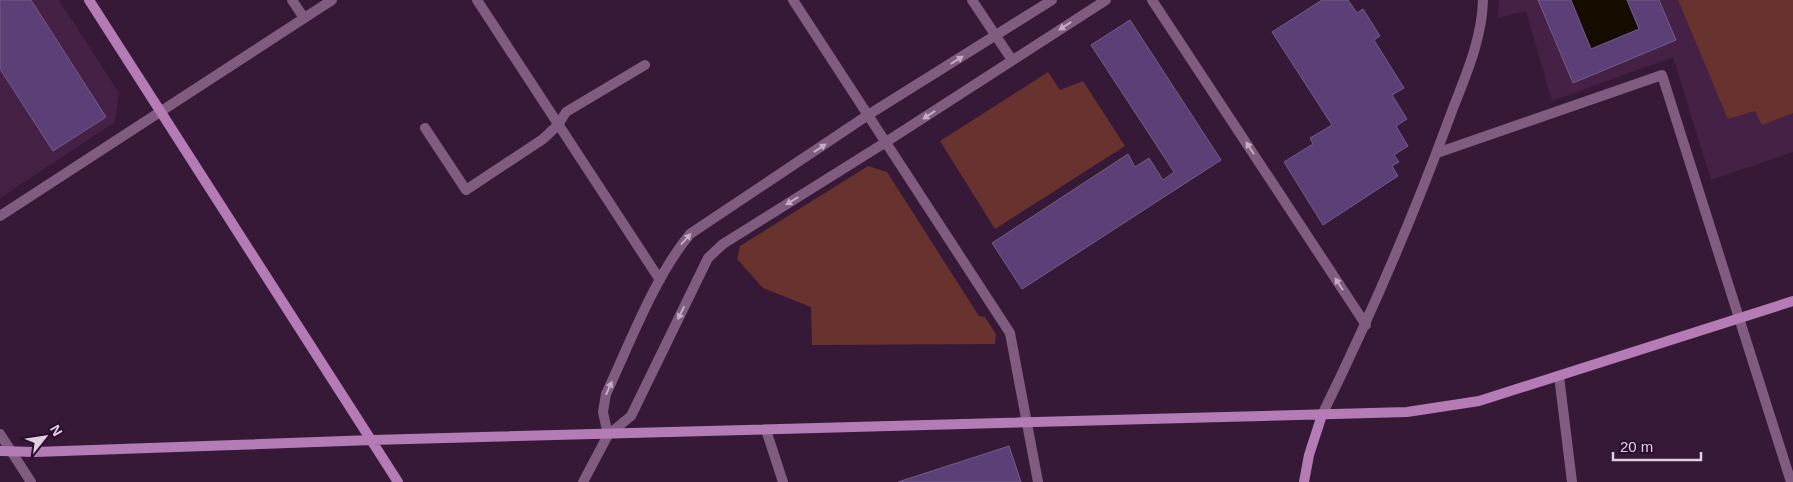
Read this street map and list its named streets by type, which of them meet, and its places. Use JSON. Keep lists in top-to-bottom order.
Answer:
{
  "scale_bar": "20 m",
  "north": "top right"
}
